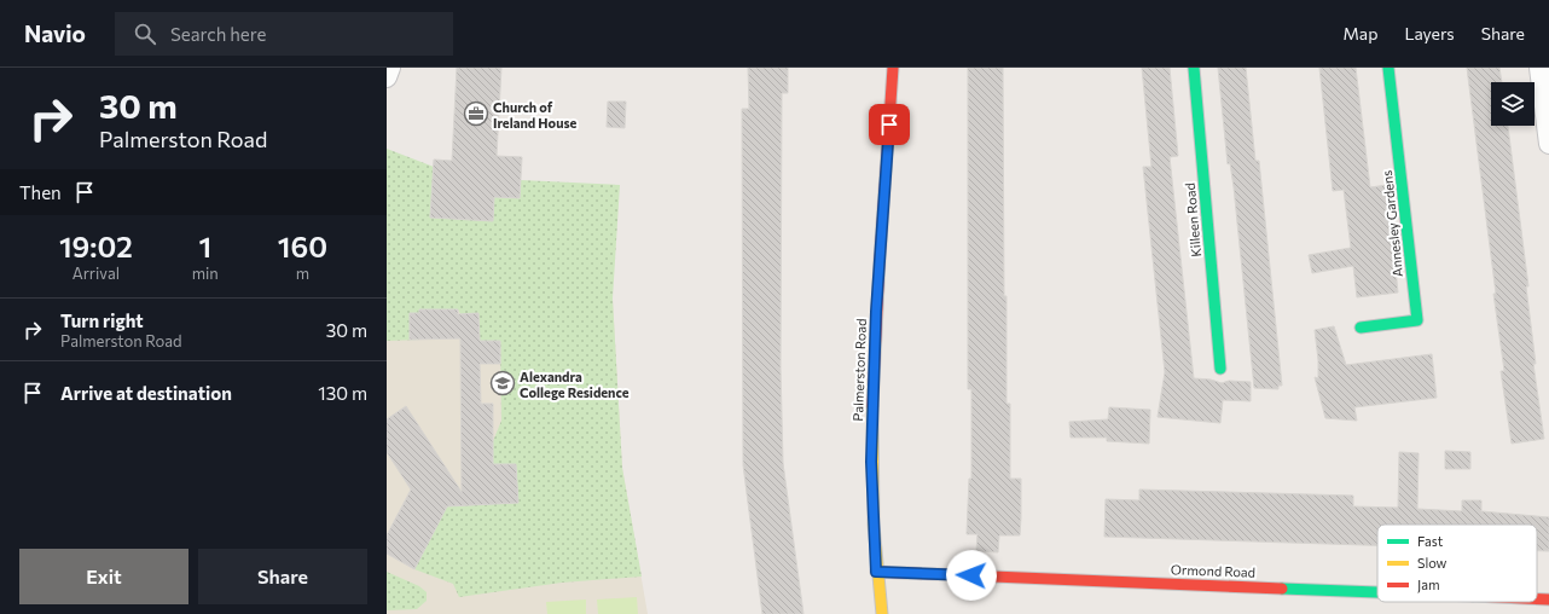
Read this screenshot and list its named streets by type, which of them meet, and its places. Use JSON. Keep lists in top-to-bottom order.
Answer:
{
  "streets": {
    "street": [
      "Killeen Road",
      "Annesley Gardens",
      "Palmerston Road",
      "Ormond Road"
    ]
  },
  "crossings": [
    ["Palmerston Road", "Ormond Road"]
  ],
  "places": {
    "office": ["Church of Ireland House"],
    "school or university": ["Alexandra College Residence"]
  },
  "legend": ["Fast", "Slow", "Jam"],
  "page": {
    "header": "Navio",
    "search": "Search here",
    "nav": ["Map", "Layers", "Share"],
    "turn": ["30 m", "Palmerston Road"],
    "then": "Then",
    "eta": [
      "19:02",
      "Arrival",
      "1",
      "min",
      "160",
      "m"
    ],
    "list": [
      {
        "name": "Turn right",
        "note": "Palmerston Road",
        "value": "30 m"
      },
      {
        "name": "Arrive at destination",
        "value": "130 m"
      }
    ],
    "buttons": ["Exit", "Share"]
  }
}
